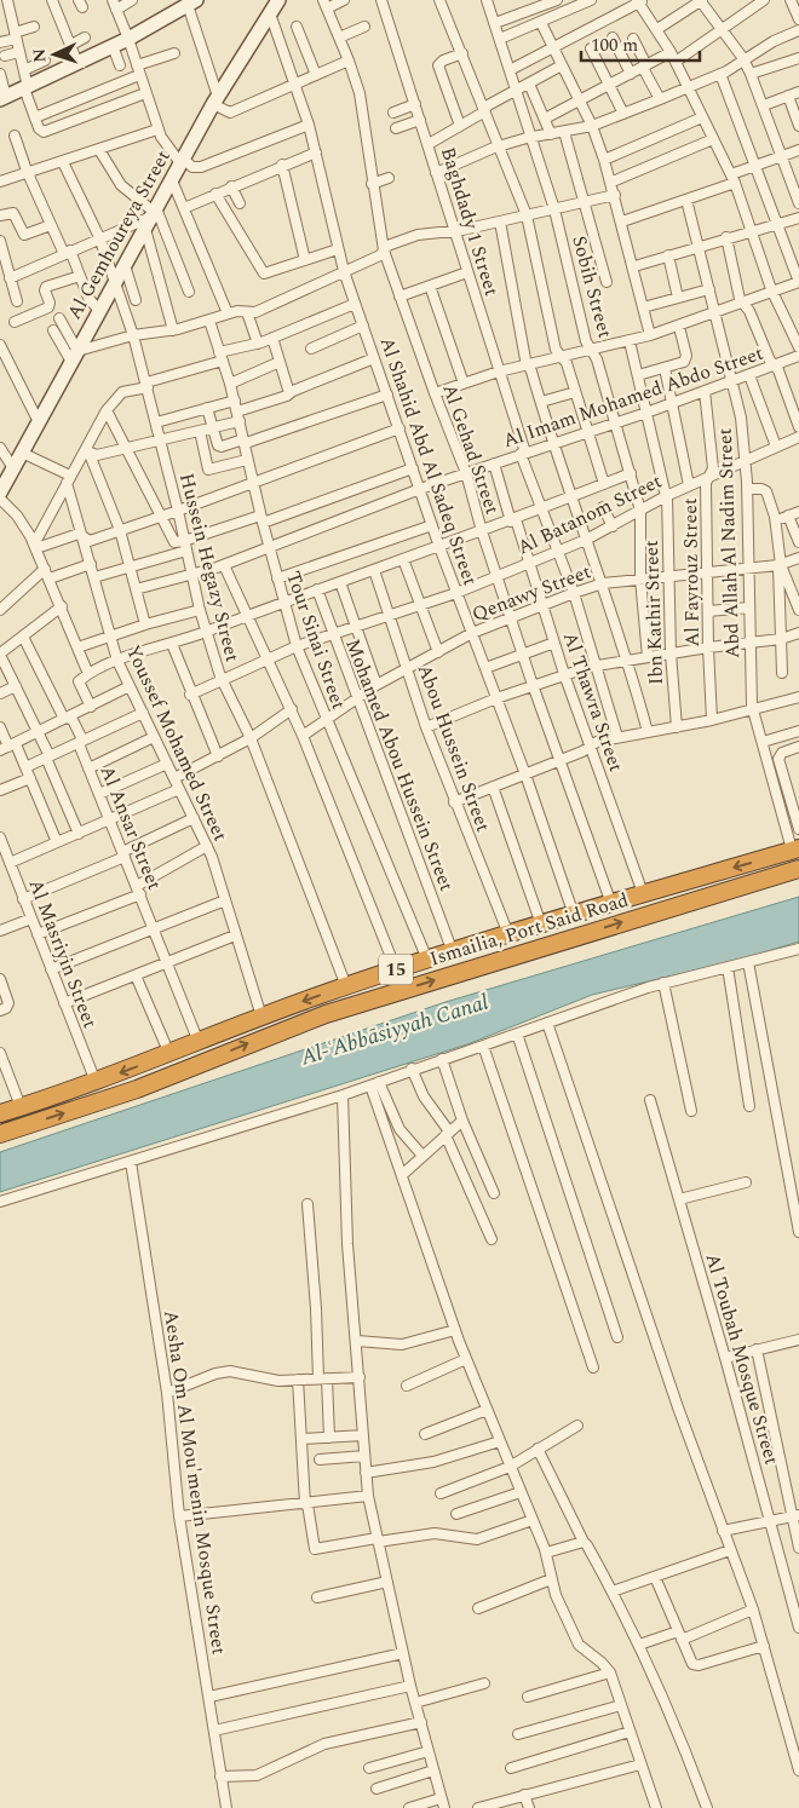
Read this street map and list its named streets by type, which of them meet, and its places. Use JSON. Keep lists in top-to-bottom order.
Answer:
{
  "streets": {
    "highway": ["Ismailia, Port Said Road", "15"],
    "main road": ["Al Gemhoureya Street"],
    "street": [
      "Baghdady 1 Street",
      "Sobih Street",
      "Al Imam Mohamed Abdo Street",
      "Al Gehad Street",
      "Al Shahid Abd Al Sadeq Street",
      "Al Batanom Street",
      "Abd Allah Al Nadim Street",
      "Hussein Hegazy Street",
      "Al Fayrouz Street",
      "Qenawy Street",
      "Ibn Kathir Street",
      "Tour Sinai Street",
      "Al Thawra Street",
      "Youssef Mohamed Street",
      "Abou Hussein Street",
      "Mohamed Abou Hussein Street",
      "Al Ansar Street",
      "Al Masriyin Street",
      "Al Toubah Mosque Street",
      "Aesha Om Al Mou'menin Mosque Street"
    ]
  },
  "crossings": [
    ["Baghdady 1 Street", "Al Imam Mohamed Abdo Street"],
    ["Baghdady 1 Street", "Al Batanom Street"],
    ["Baghdady 1 Street", "Qenawy Street"],
    ["Al Gemhoureya Street", "Al Shahid Abd Al Sadeq Street"],
    ["Al Gemhoureya Street", "Hussein Hegazy Street"],
    ["Sobih Street", "Al Imam Mohamed Abdo Street"],
    ["Sobih Street", "Al Batanom Street"],
    ["Sobih Street", "Qenawy Street"],
    ["Al Imam Mohamed Abdo Street", "Al Gehad Street"],
    ["Al Imam Mohamed Abdo Street", "Al Shahid Abd Al Sadeq Street"],
    ["Al Imam Mohamed Abdo Street", "Abd Allah Al Nadim Street"],
    ["Al Imam Mohamed Abdo Street", "Hussein Hegazy Street"],
    ["Al Imam Mohamed Abdo Street", "Al Fayrouz Street"],
    ["Al Imam Mohamed Abdo Street", "Ibn Kathir Street"],
    ["Al Imam Mohamed Abdo Street", "Tour Sinai Street"],
    ["Al Imam Mohamed Abdo Street", "Al Thawra Street"],
    ["Al Gehad Street", "Al Batanom Street"],
    ["Al Gehad Street", "Qenawy Street"],
    ["Al Gehad Street", "Ismailia, Port Said Road"],
    ["Al Shahid Abd Al Sadeq Street", "Al Batanom Street"],
    ["Al Shahid Abd Al Sadeq Street", "Qenawy Street"],
    ["Al Shahid Abd Al Sadeq Street", "Ismailia, Port Said Road"],
    ["Al Batanom Street", "Abd Allah Al Nadim Street"],
    ["Al Batanom Street", "Hussein Hegazy Street"],
    ["Al Batanom Street", "Al Fayrouz Street"],
    ["Al Batanom Street", "Ibn Kathir Street"],
    ["Al Batanom Street", "Tour Sinai Street"],
    ["Al Batanom Street", "Al Thawra Street"],
    ["Al Batanom Street", "Abou Hussein Street"],
    ["Al Batanom Street", "Mohamed Abou Hussein Street"],
    ["Abd Allah Al Nadim Street", "Qenawy Street"],
    ["Abd Allah Al Nadim Street", "Ismailia, Port Said Road"],
    ["Hussein Hegazy Street", "Ismailia, Port Said Road"],
    ["Al Fayrouz Street", "Qenawy Street"],
    ["Qenawy Street", "Ibn Kathir Street"],
    ["Qenawy Street", "Tour Sinai Street"],
    ["Qenawy Street", "Al Thawra Street"],
    ["Qenawy Street", "Abou Hussein Street"],
    ["Qenawy Street", "Mohamed Abou Hussein Street"],
    ["Tour Sinai Street", "Ismailia, Port Said Road"],
    ["Al Thawra Street", "Ismailia, Port Said Road"],
    ["Youssef Mohamed Street", "Ismailia, Port Said Road"],
    ["Abou Hussein Street", "Ismailia, Port Said Road"],
    ["Mohamed Abou Hussein Street", "Ismailia, Port Said Road"],
    ["Al Ansar Street", "Ismailia, Port Said Road"],
    ["Ismailia, Port Said Road", "Al Masriyin Street"]
  ],
  "water": ["Al-ʿAbbāsiyyah Canal"],
  "scale_bar": "100 m",
  "north": "left"
}
